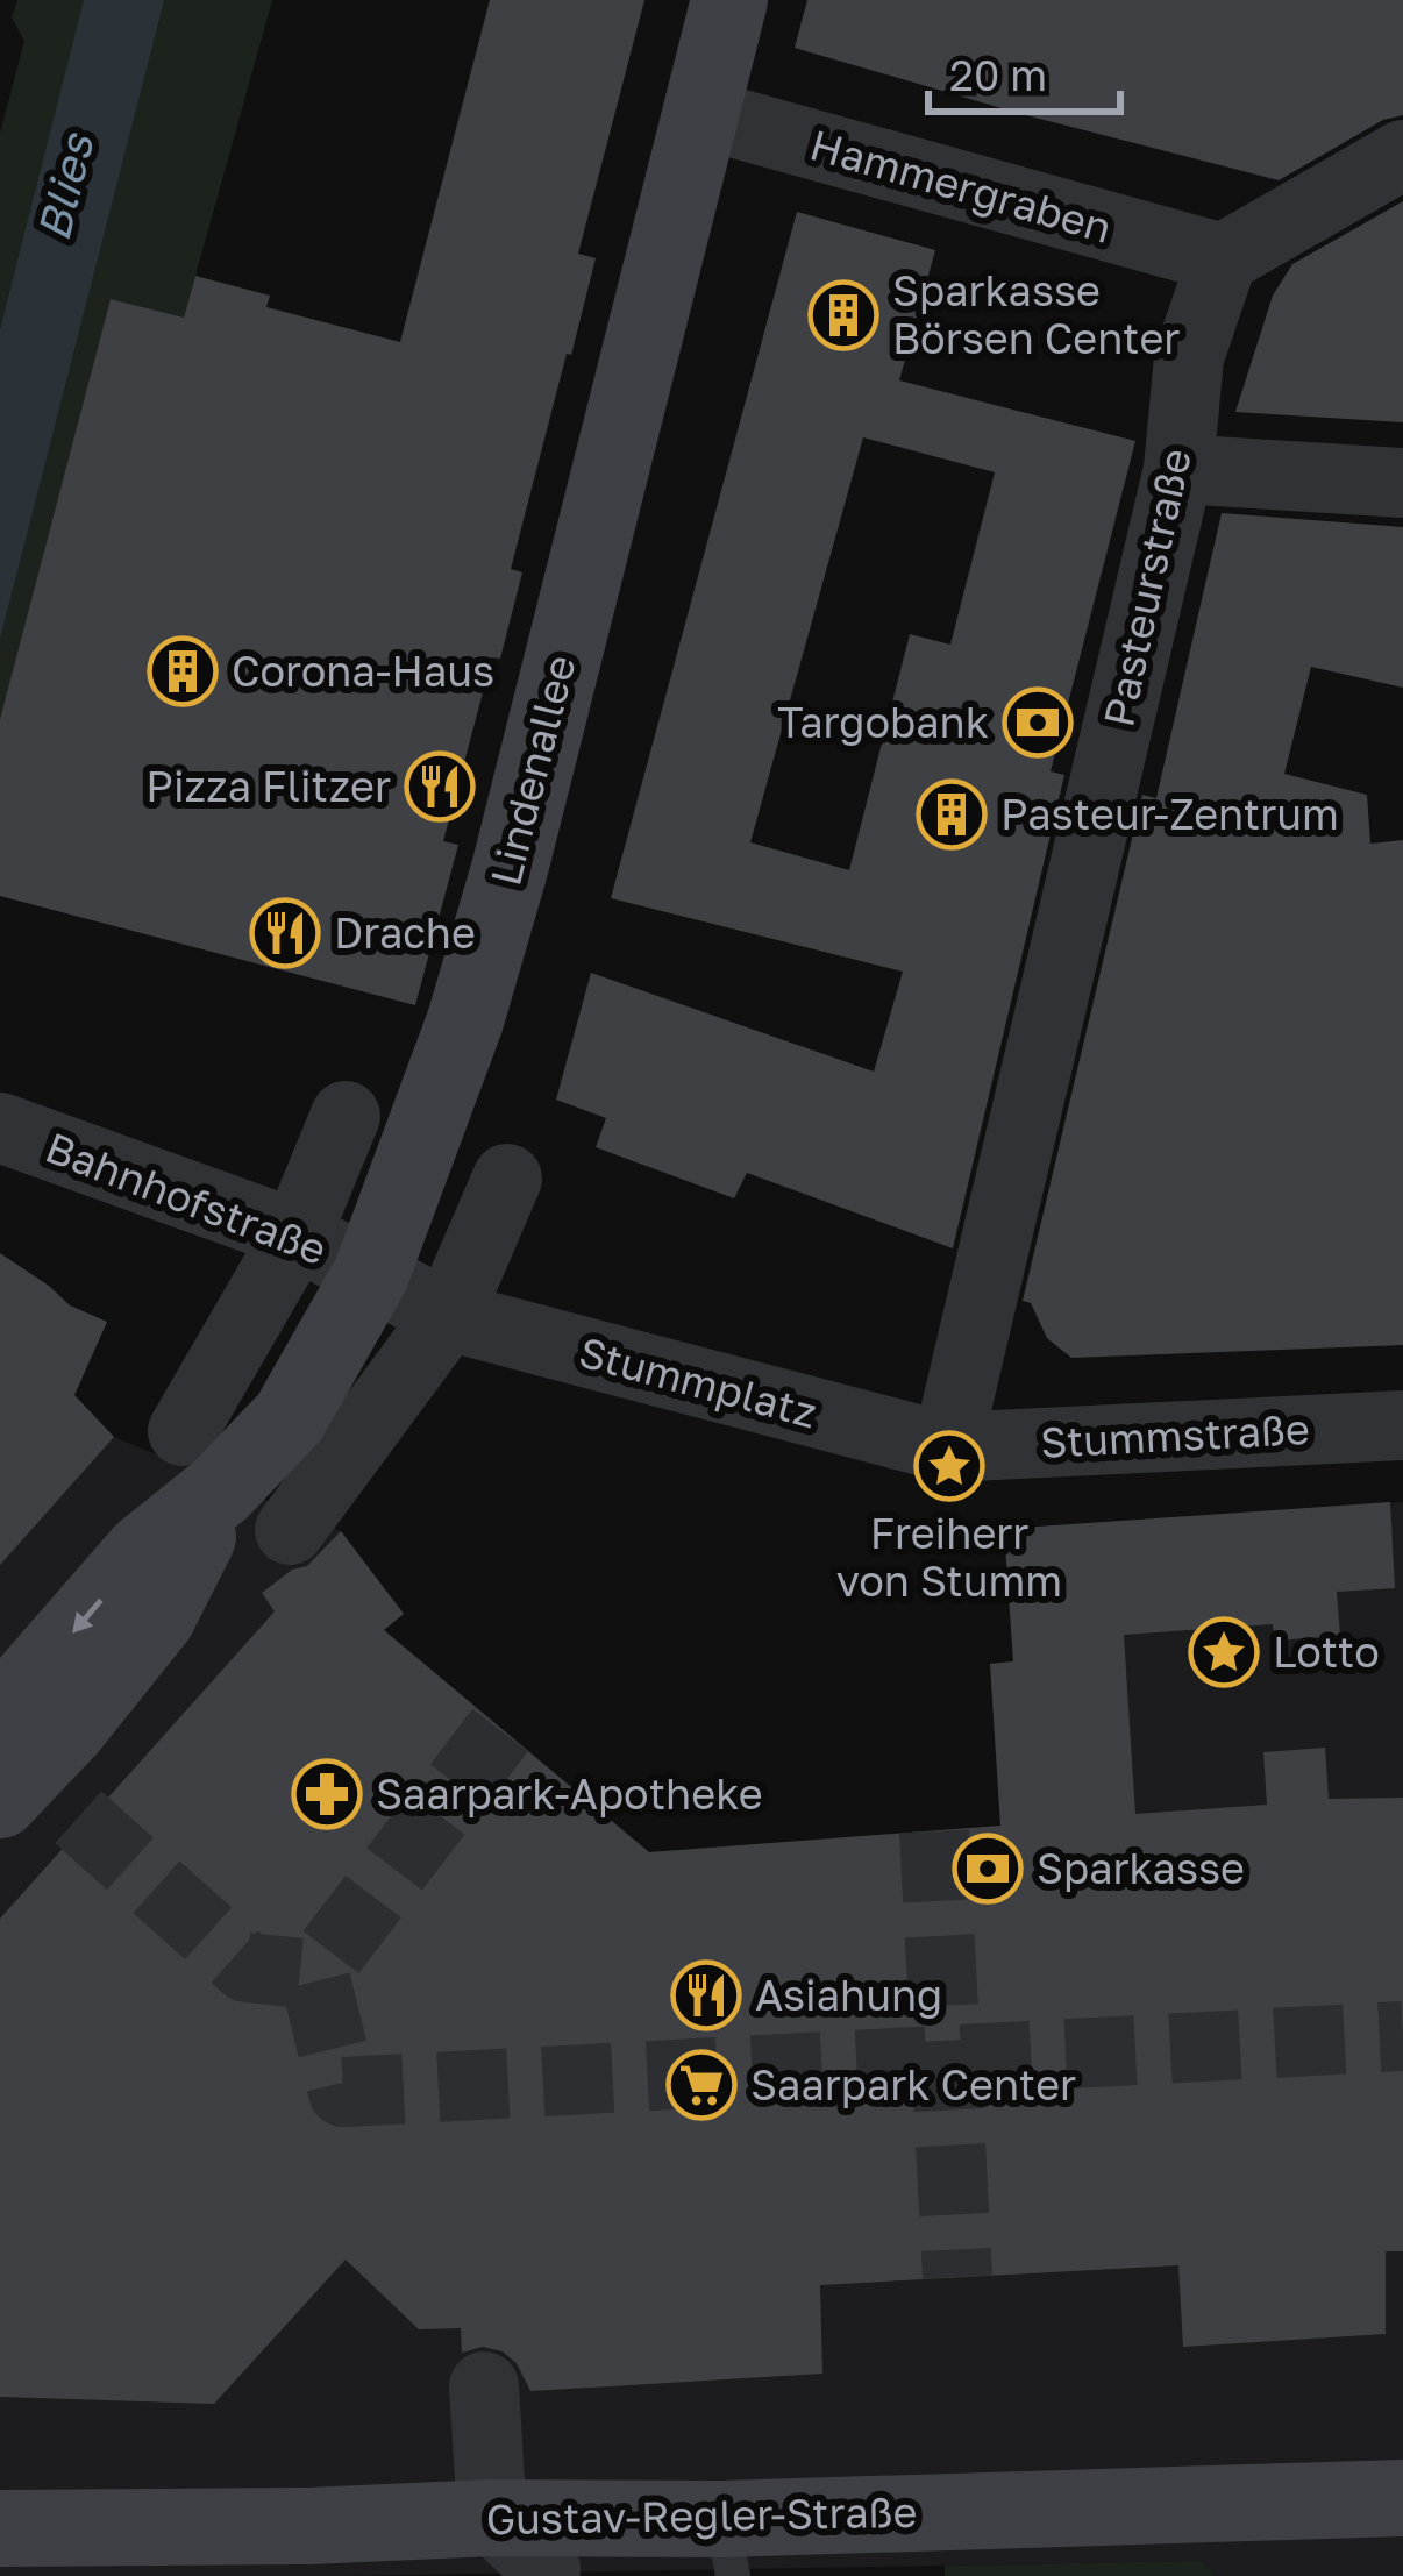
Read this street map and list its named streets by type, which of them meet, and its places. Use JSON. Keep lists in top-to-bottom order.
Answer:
{
  "streets": {
    "main road": ["Lindenallee", "Gustav-Regler-Straße"],
    "street": [
      "Hammergraben",
      "Pasteurstraße",
      "Bahnhofstraße",
      "Stummplatz",
      "Stummstraße"
    ]
  },
  "crossings": [
    ["Hammergraben", "Pasteurstraße"],
    ["Hammergraben", "Lindenallee"],
    ["Pasteurstraße", "Stummplatz"],
    ["Pasteurstraße", "Stummstraße"],
    ["Lindenallee", "Bahnhofstraße"],
    ["Lindenallee", "Stummplatz"],
    ["Bahnhofstraße", "Stummplatz"],
    ["Stummplatz", "Stummstraße"]
  ],
  "water": ["Blies"],
  "places": {
    "building": ["Sparkasse Börsen Center", "Corona-Haus", "Pasteur-Zentrum"],
    "bank": ["Targobank", "Sparkasse"],
    "restaurant": ["Pizza Flitzer", "Drache", "Asiahung"],
    "place": ["Freiherr von Stumm", "Lotto"],
    "pharmacy": ["Saarpark-Apotheke"],
    "supermarket": ["Saarpark Center"]
  },
  "scale_bar": "20 m"
}
